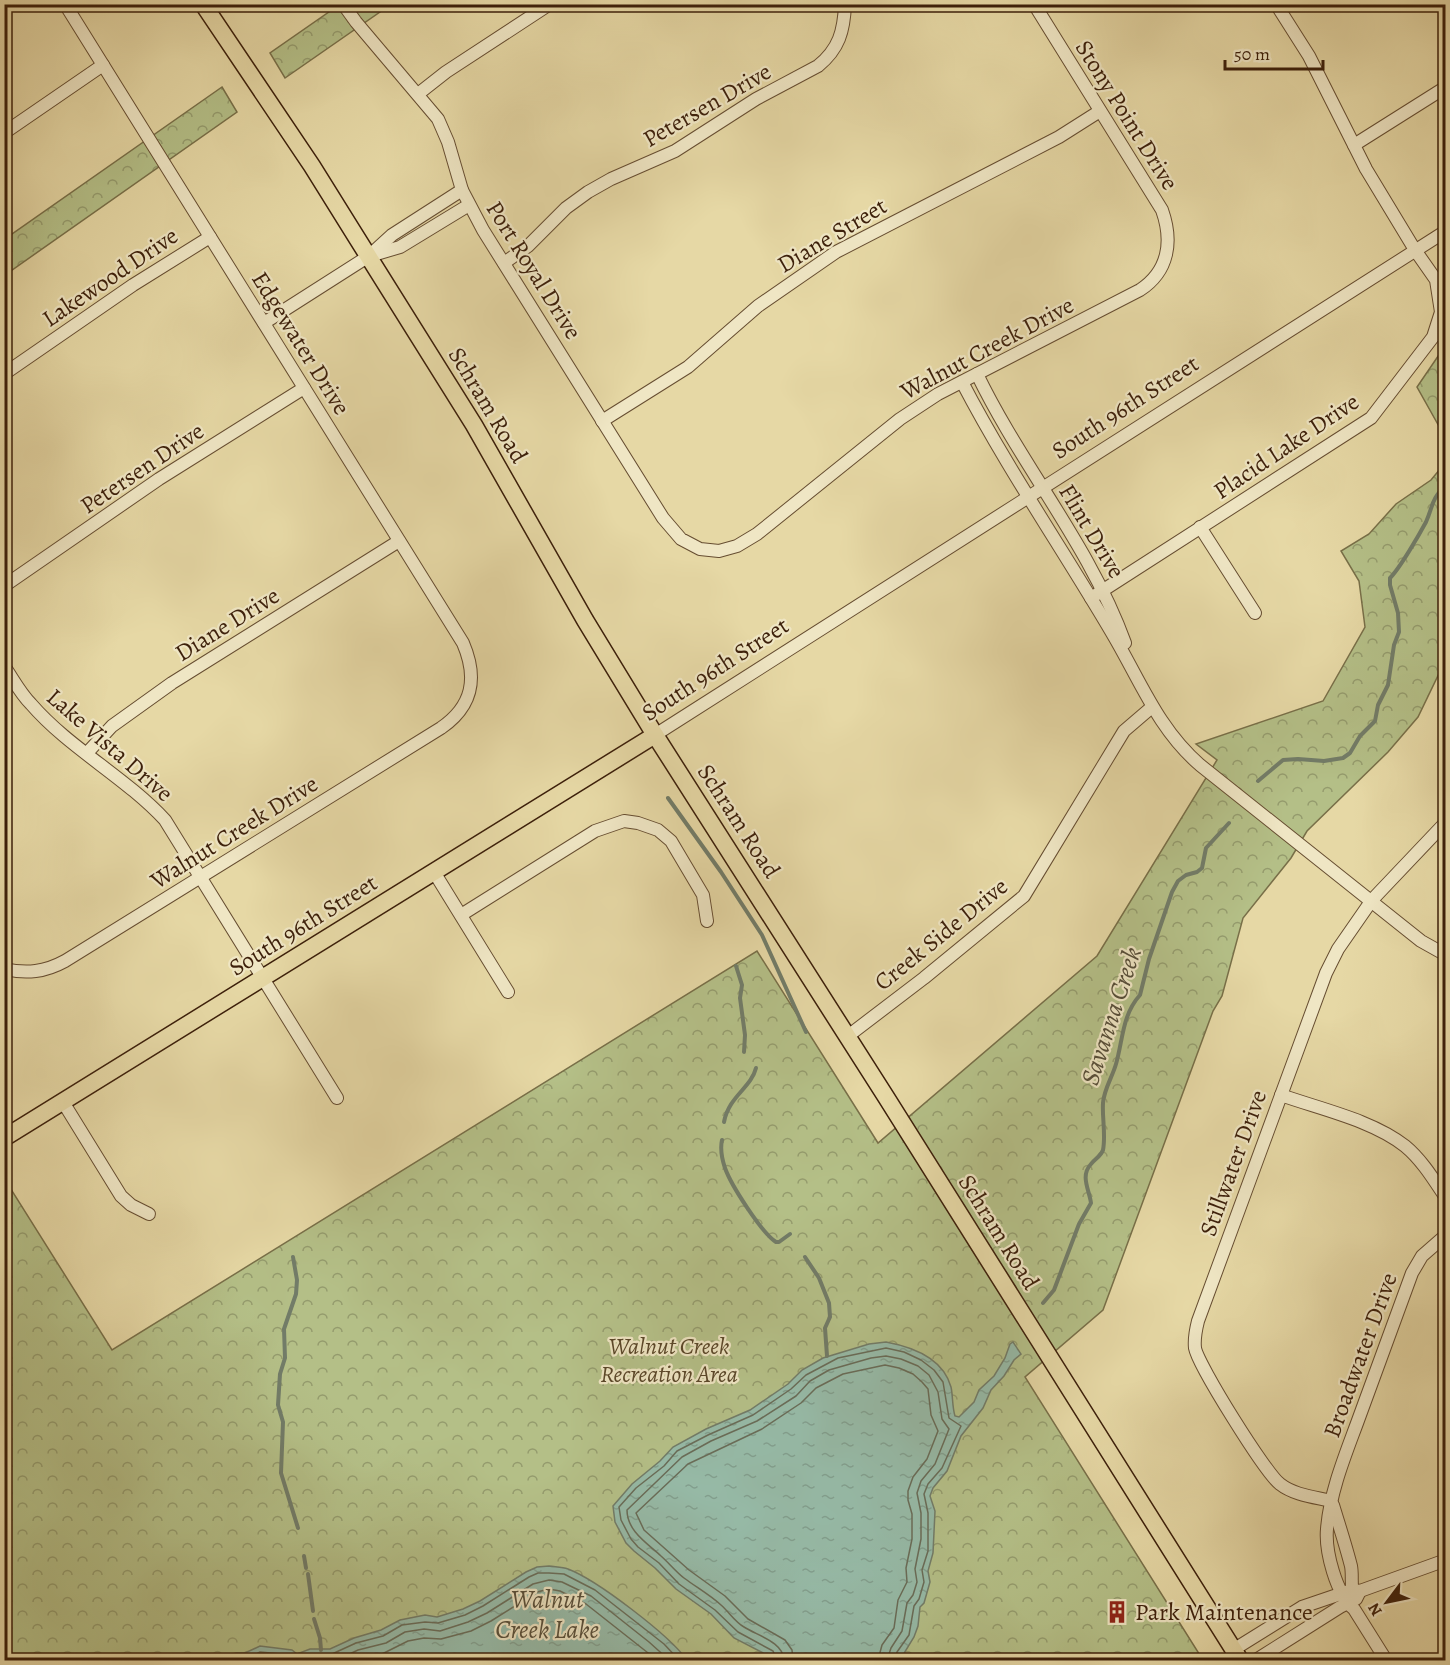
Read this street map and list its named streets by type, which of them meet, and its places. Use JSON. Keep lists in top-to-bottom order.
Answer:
{
  "streets": {
    "main road": ["Schram Road", "South 96th Street"],
    "street": [
      "Petersen Drive",
      "Stony Point Drive",
      "Diane Street",
      "Port Royal Drive",
      "Lakewood Drive",
      "Edgewater Drive",
      "Walnut Creek Drive",
      "Placid Lake Drive",
      "Flint Drive",
      "Diane Drive",
      "Lake Vista Drive",
      "Creek Side Drive",
      "Stillwater Drive",
      "Broadwater Drive"
    ]
  },
  "crossings": [
    ["Petersen Drive", "Port Royal Drive"],
    ["Petersen Drive", "Edgewater Drive"],
    ["Stony Point Drive", "Diane Street"],
    ["Stony Point Drive", "Walnut Creek Drive"],
    ["Diane Street", "Port Royal Drive"],
    ["Port Royal Drive", "Walnut Creek Drive"],
    ["Lakewood Drive", "Edgewater Drive"],
    ["Edgewater Drive", "Walnut Creek Drive"],
    ["Edgewater Drive", "Diane Drive"],
    ["Walnut Creek Drive", "Flint Drive"],
    ["Walnut Creek Drive", "Lake Vista Drive"],
    ["Schram Road", "South 96th Street"],
    ["Schram Road", "Creek Side Drive"],
    ["South 96th Street", "Placid Lake Drive"],
    ["South 96th Street", "Flint Drive"],
    ["South 96th Street", "Lake Vista Drive"],
    ["Placid Lake Drive", "Flint Drive"],
    ["Flint Drive", "Creek Side Drive"],
    ["Flint Drive", "Stillwater Drive"],
    ["Diane Drive", "Lake Vista Drive"],
    ["Stillwater Drive", "Broadwater Drive"]
  ],
  "water": ["Savanna Creek", "Walnut Creek Lake"],
  "parks": ["Walnut Creek Recreation Area"],
  "places": {
    "building": ["Park Maintenance"]
  },
  "scale_bar": "50 m",
  "north": "bottom left"
}
